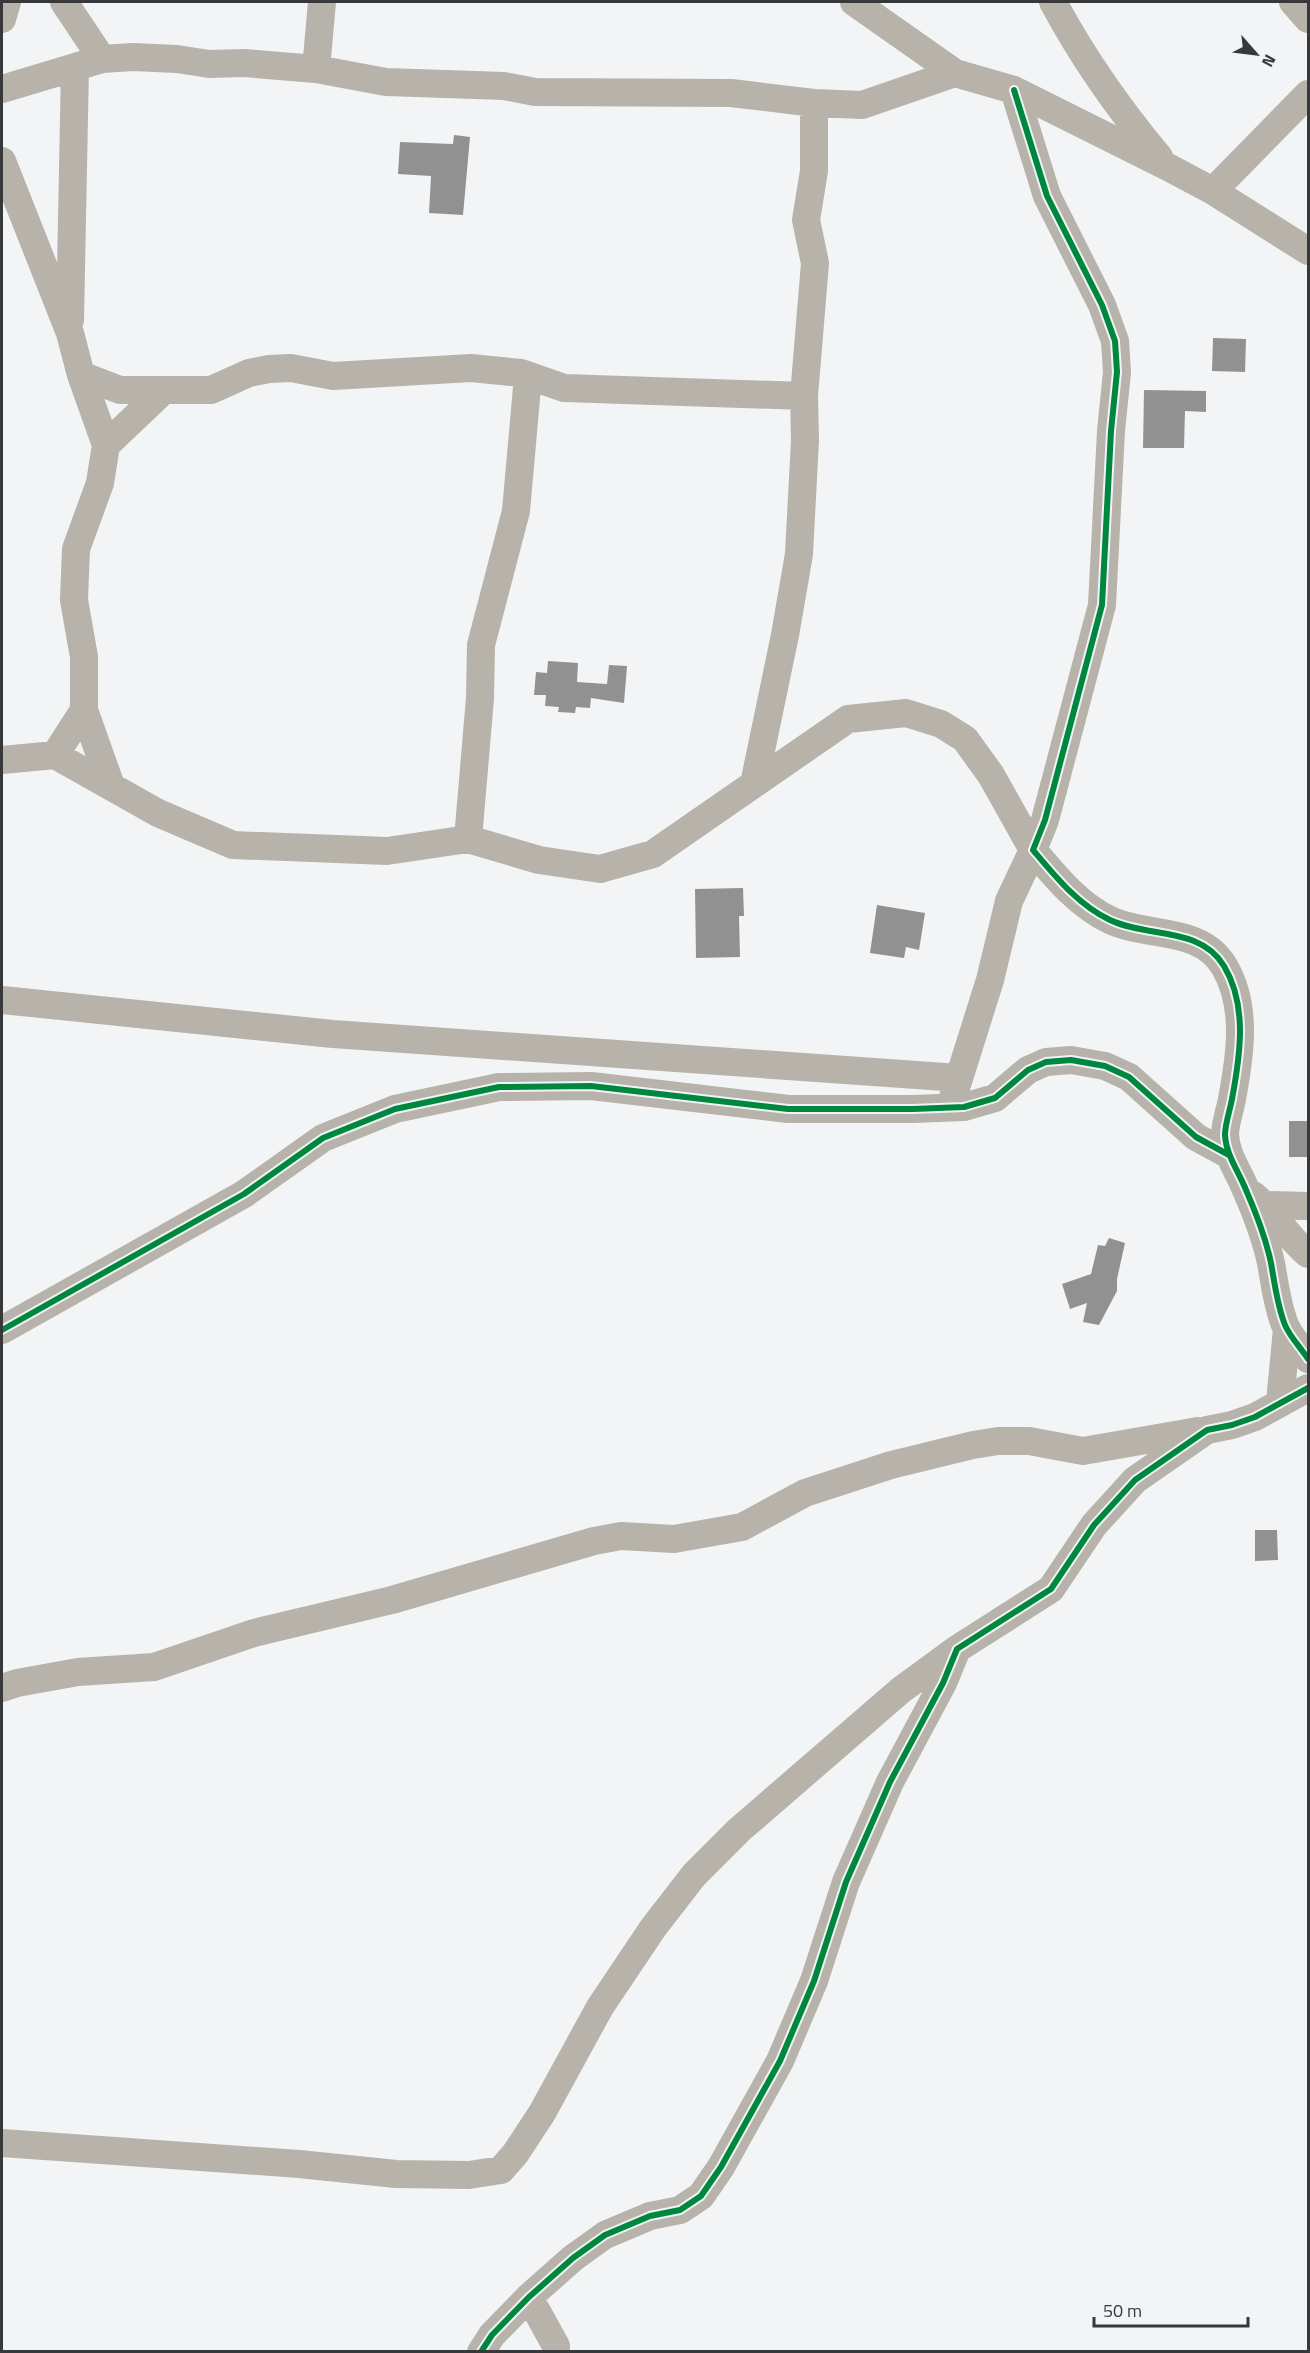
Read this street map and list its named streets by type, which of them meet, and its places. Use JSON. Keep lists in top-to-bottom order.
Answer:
{
  "scale_bar": "50 m",
  "north": "bottom right"
}
